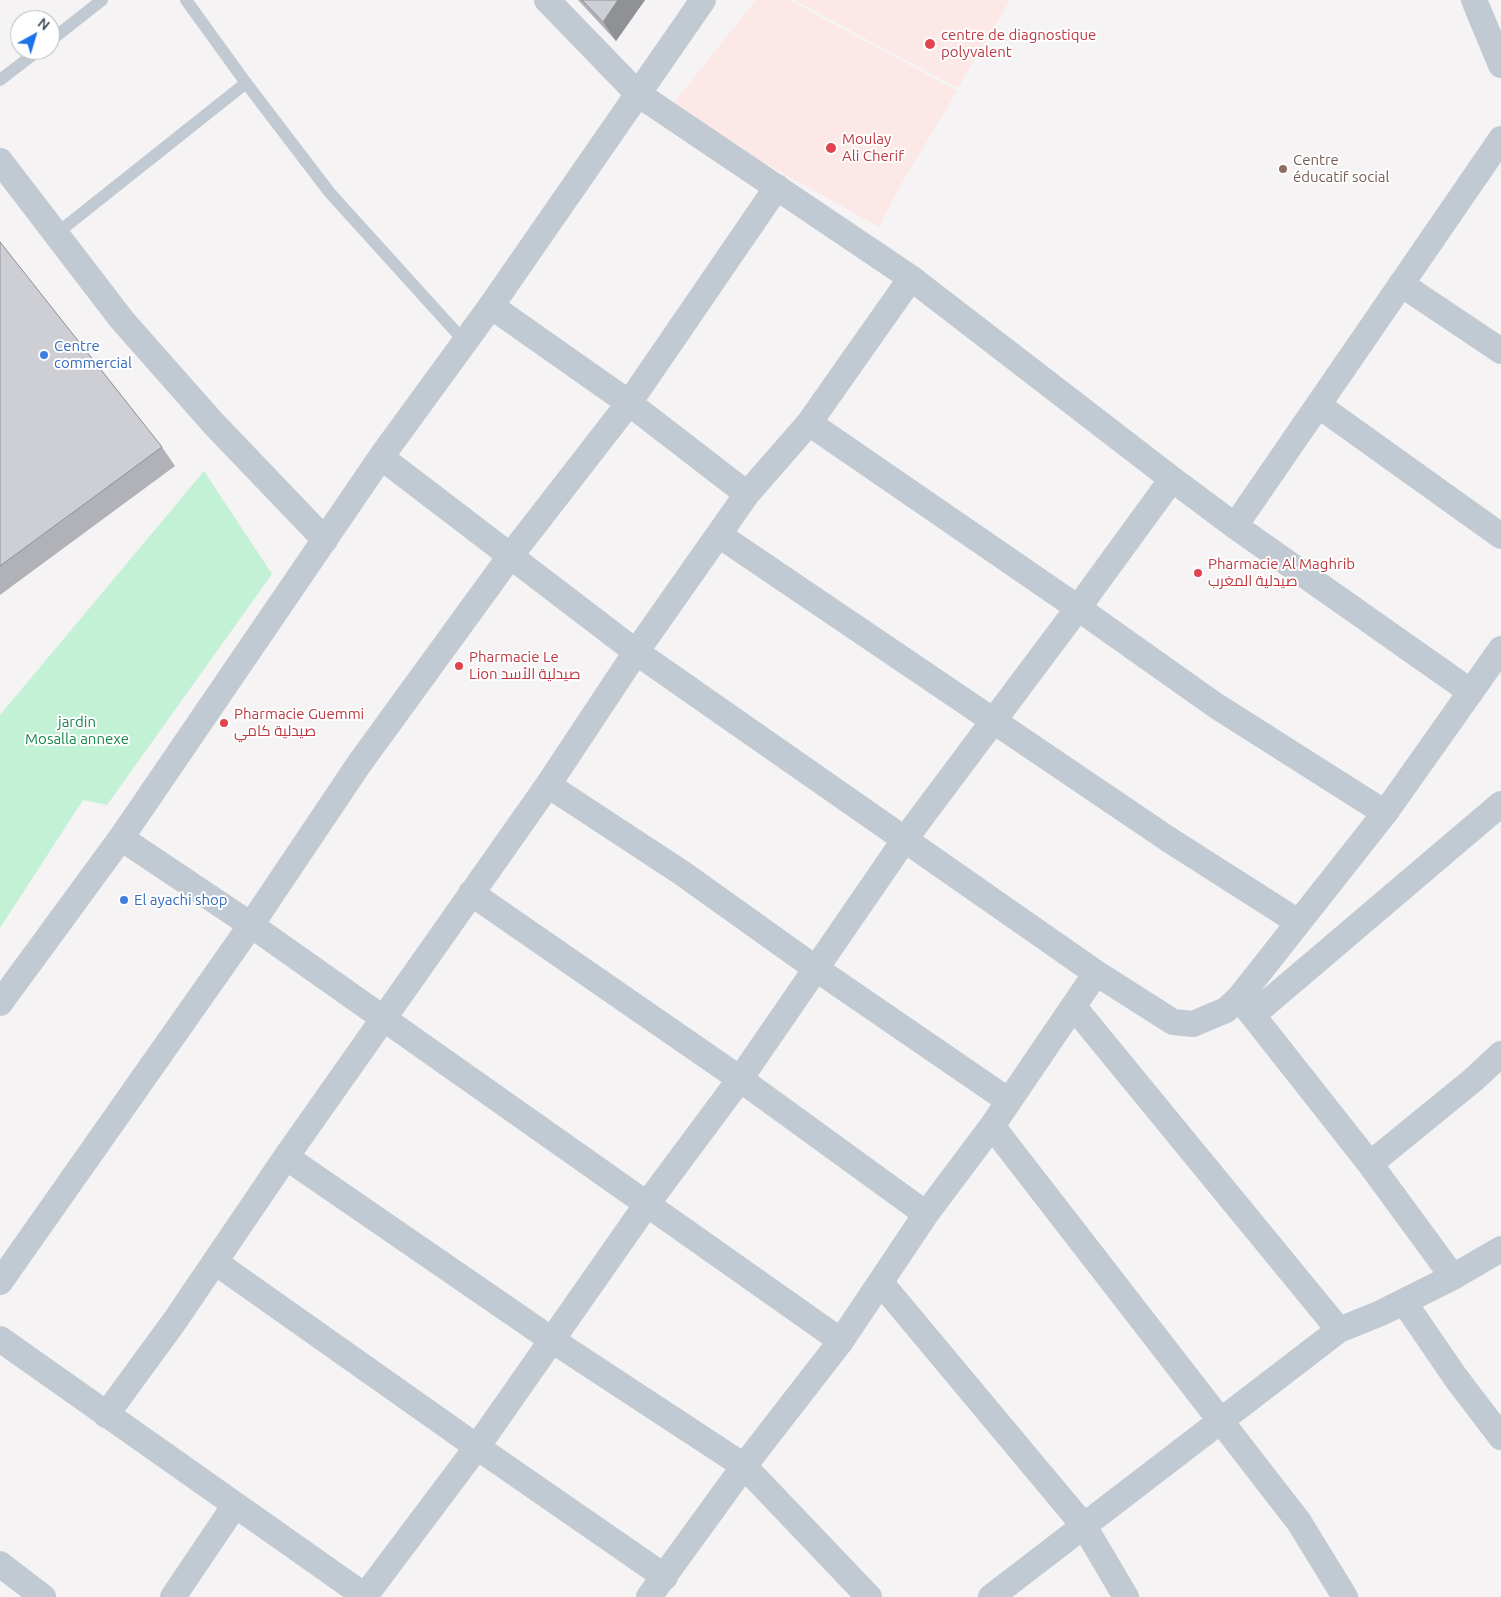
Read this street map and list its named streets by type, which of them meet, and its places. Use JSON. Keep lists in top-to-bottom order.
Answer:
{
  "parks": ["jardin Mosalla annexe"],
  "places": [
    "centre de diagnostique polyvalent",
    "Moulay Ali Cherif",
    "Centre éducatif social",
    "Centre commercial",
    "Pharmacie Al Maghrib صيدلية المغرب",
    "Pharmacie Le Lion صيدلية الأسد",
    "Pharmacie Guemmi صيدلية كامي",
    "El ayachi shop"
  ],
  "north": "top right"
}
